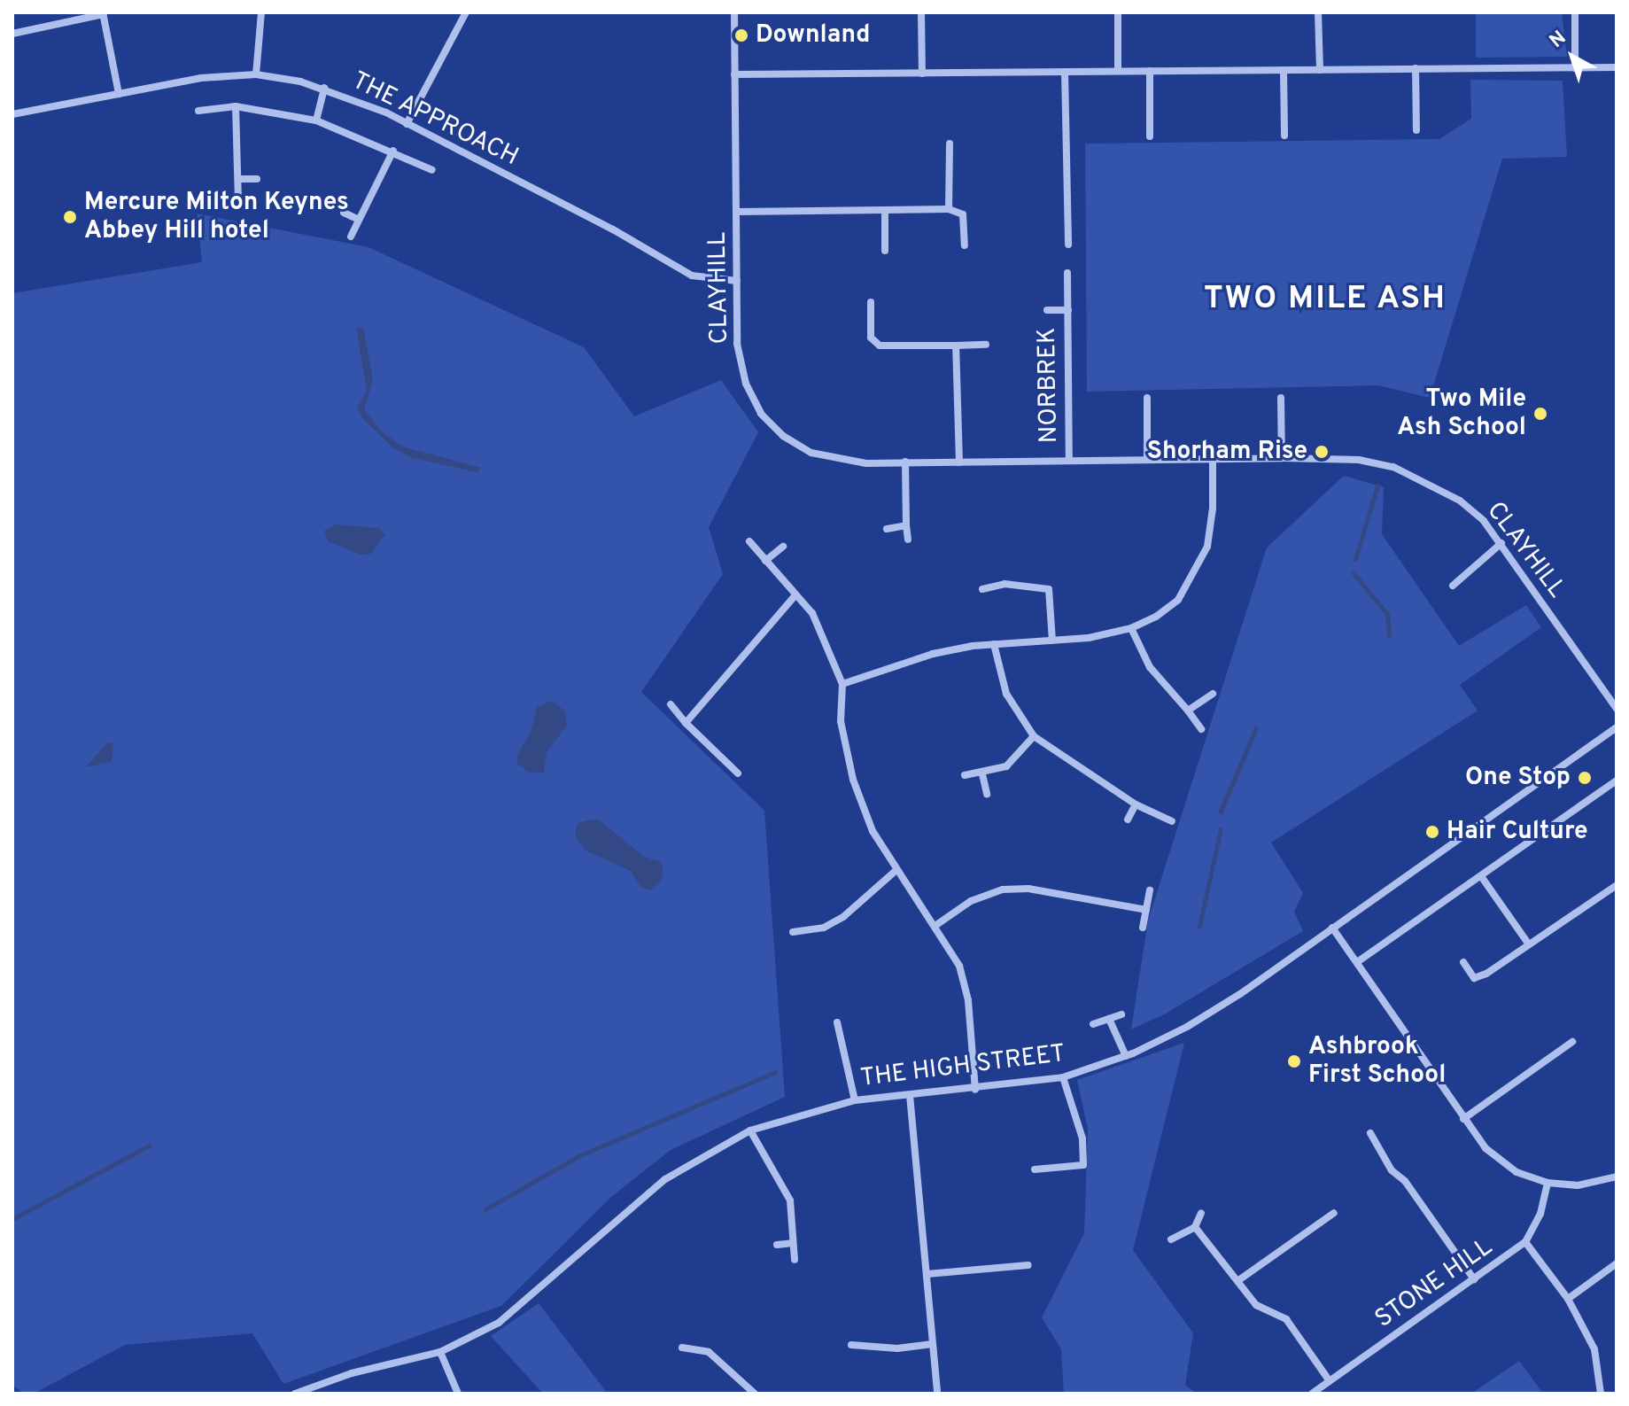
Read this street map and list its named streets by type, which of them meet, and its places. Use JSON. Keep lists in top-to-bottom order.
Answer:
{
  "streets": {
    "street": [
      "THE APPROACH",
      "CLAYHILL",
      "NORBREK",
      "THE HIGH STREET",
      "STONE HILL"
    ]
  },
  "crossings": [
    ["THE APPROACH", "CLAYHILL"],
    ["CLAYHILL", "NORBREK"]
  ],
  "districts": ["TWO MILE ASH"],
  "places": [
    "Downland",
    "Mercure Milton Keynes Abbey Hill hotel",
    "Two Mile Ash School",
    "Shorham Rise",
    "One Stop",
    "Hair Culture",
    "Ashbrook First School"
  ],
  "north": "top left"
}
